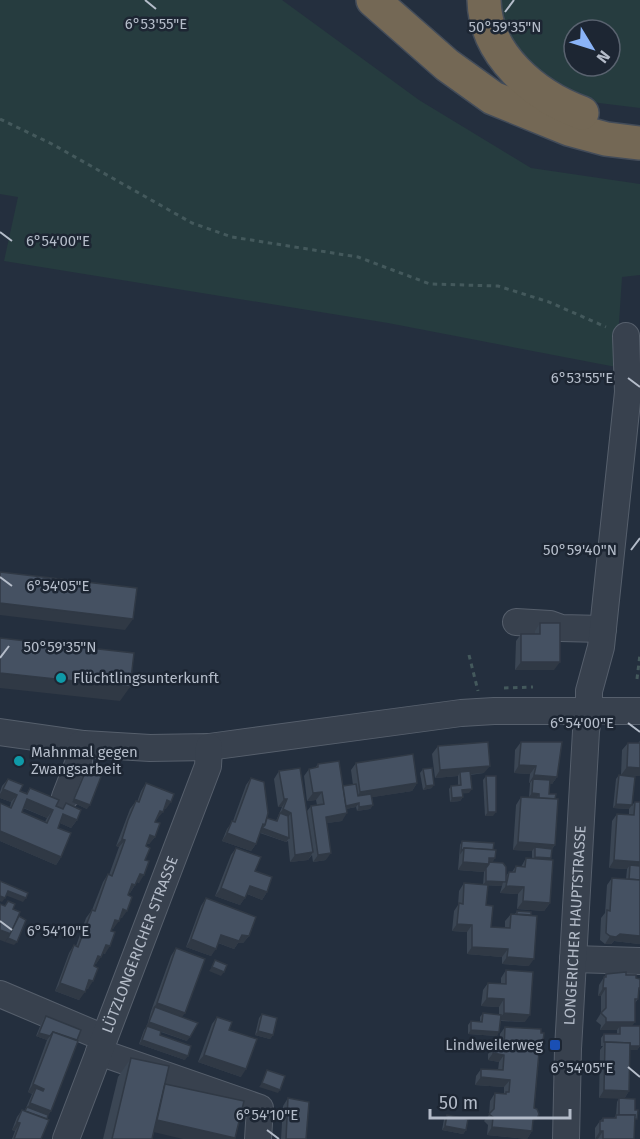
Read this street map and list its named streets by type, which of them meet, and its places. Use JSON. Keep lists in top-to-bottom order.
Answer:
{
  "streets": {
    "street": ["LONGERICHER HAUPTSTRASSE", "LÜTZLONGERICHER STRASSE"]
  },
  "places": {
    "other": ["Flüchtlingsunterkunft", "Mahnmal gegen Zwangsarbeit"],
    "transit": ["Lindweilerweg"]
  },
  "scale_bar": "50 m",
  "north": "bottom right",
  "coordinates": [
    "6°53'55\"E",
    "50°59'35\"N",
    "6°54'00\"E",
    "50°59'40\"N",
    "6°54'05\"E",
    "6°54'10\"E"
  ]
}
